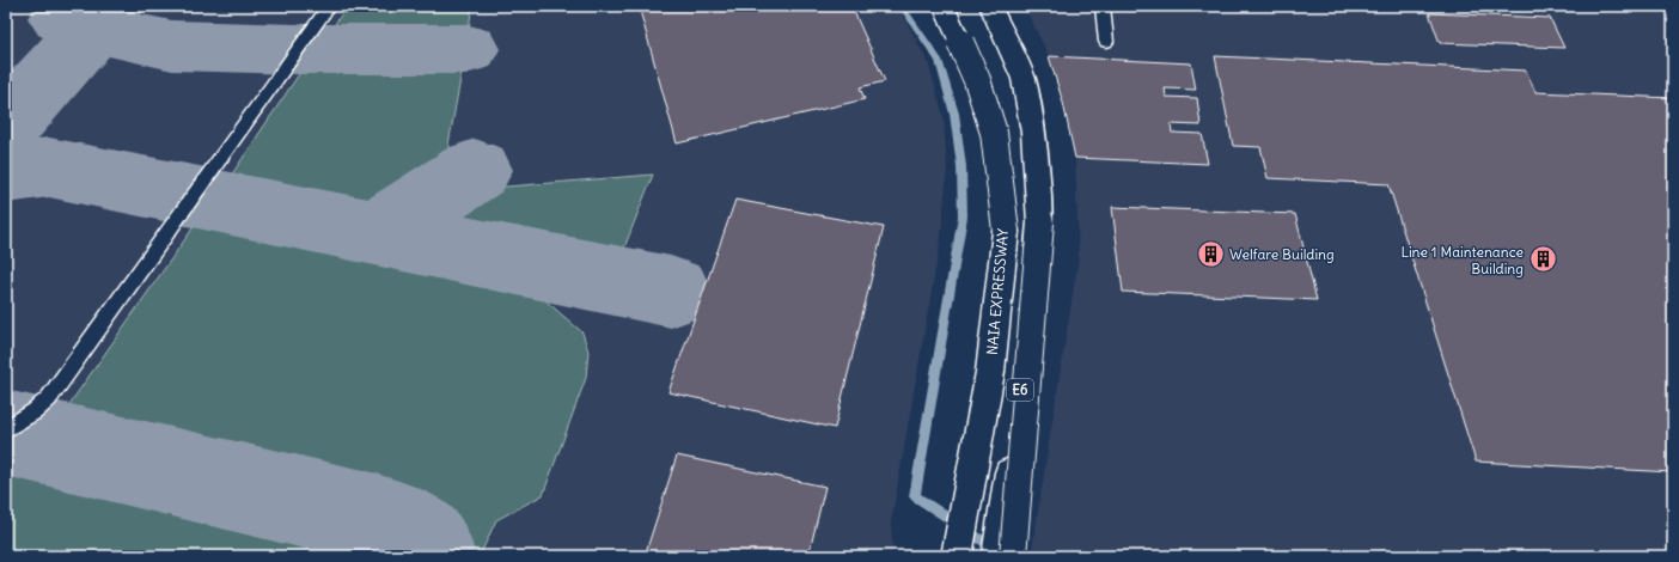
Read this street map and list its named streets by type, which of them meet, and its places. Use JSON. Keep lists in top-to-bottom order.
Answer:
{
  "streets": {
    "highway": ["NAIA EXPRESSWAY", "E6"]
  },
  "places": {
    "building": ["Welfare Building", "Line 1 Maintenance Building"]
  }
}
